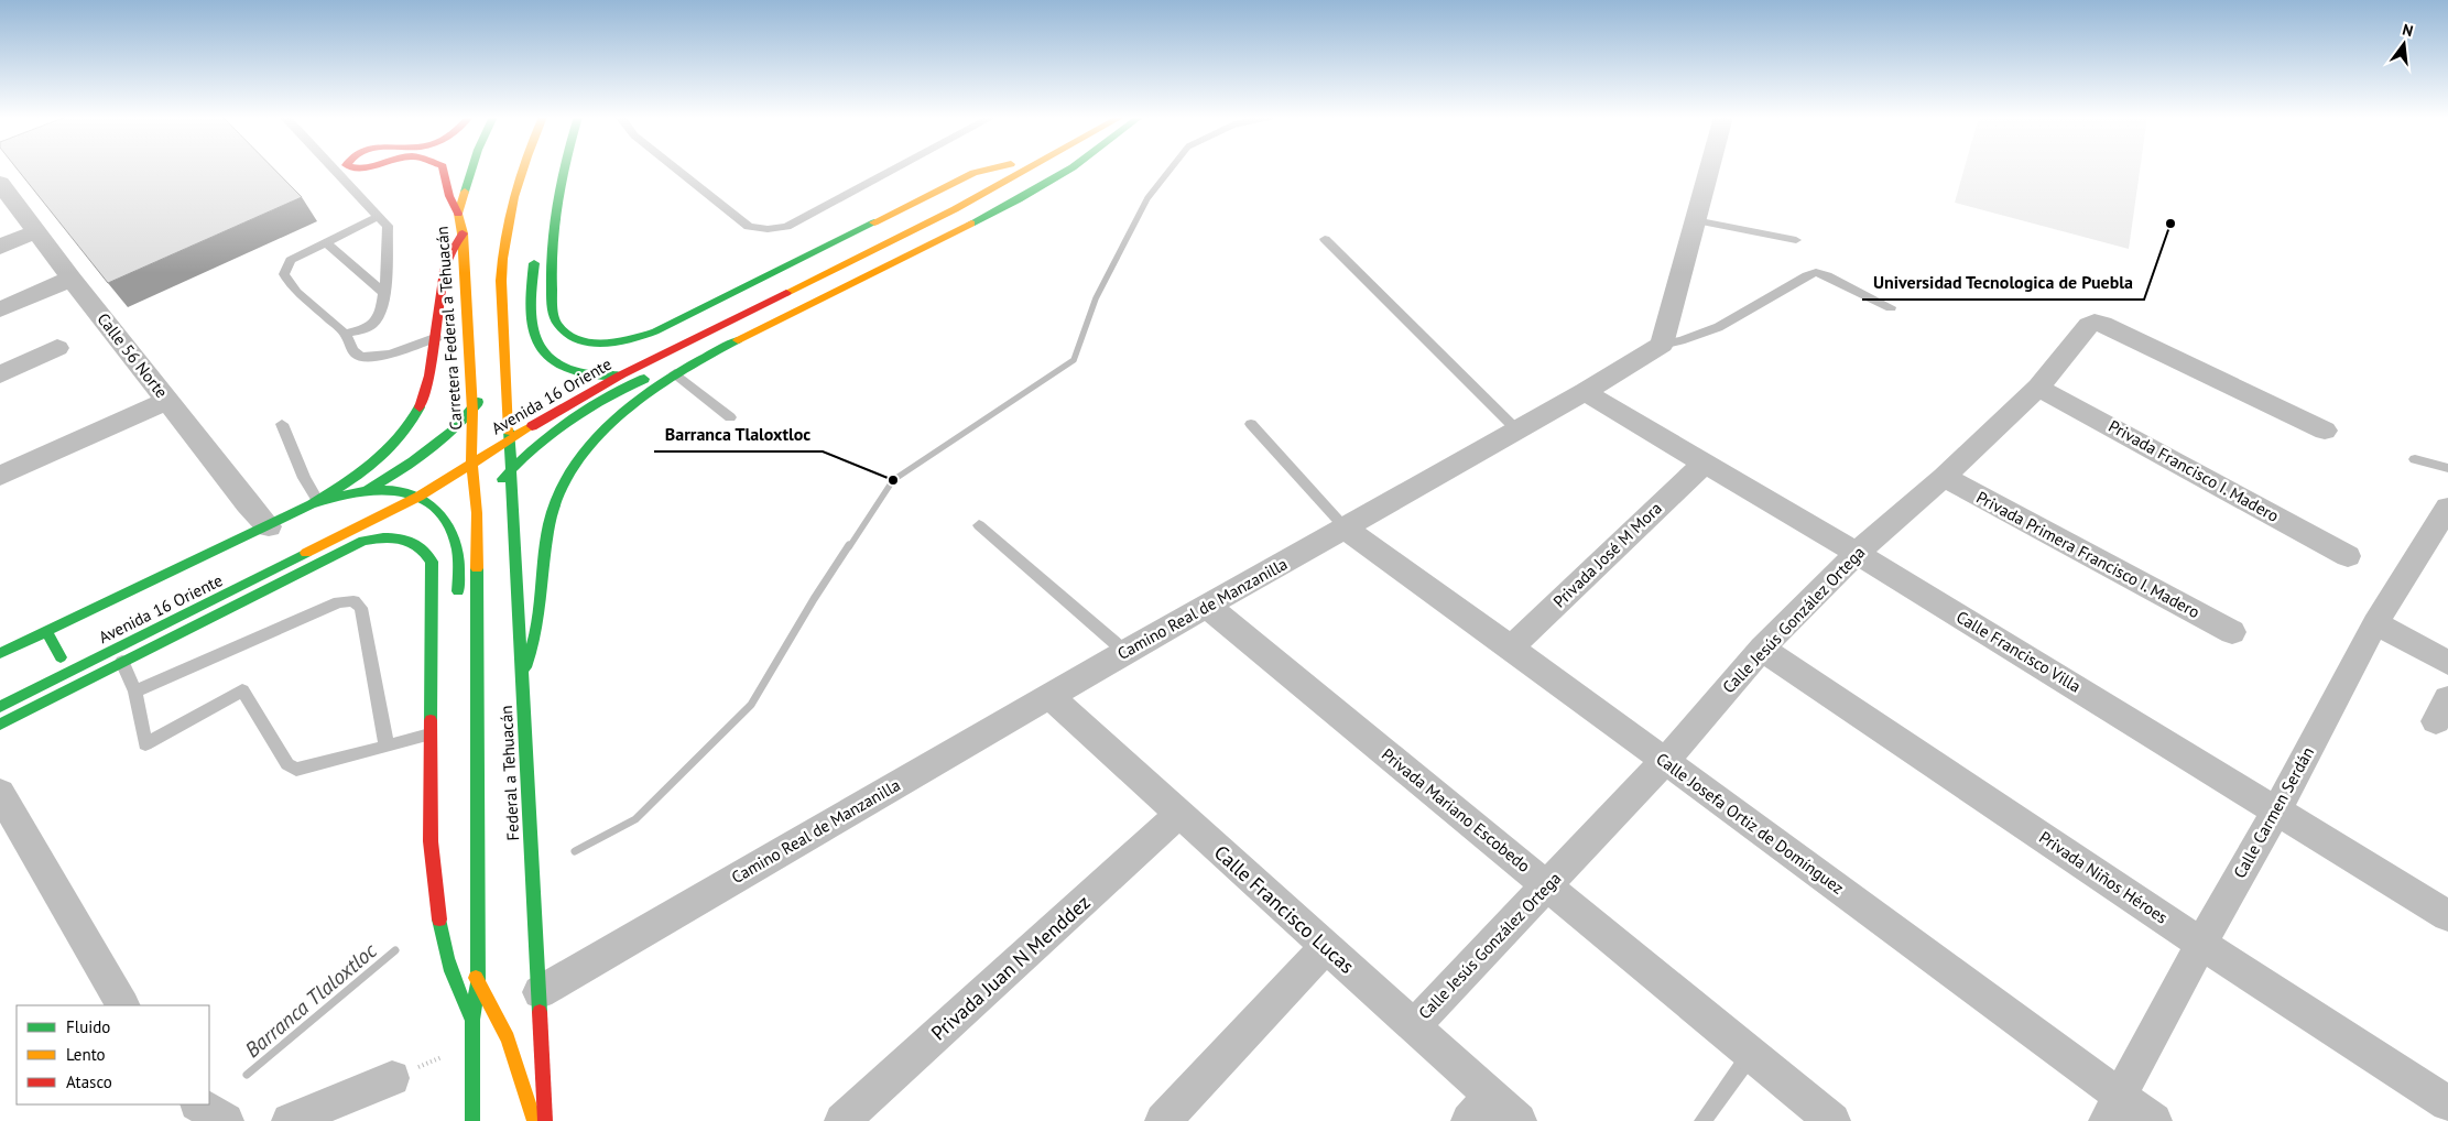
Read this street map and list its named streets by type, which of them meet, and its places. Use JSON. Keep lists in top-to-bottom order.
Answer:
{
  "streets": {
    "main road": ["Carretera Federal a Tehuacán", "Avenida 16 Oriente", "Federal a Tehuacán"],
    "street": [
      "Calle 56 Norte",
      "Privada Francisco I. Madero",
      "Privada José M Mora",
      "Privada Primera Francisco I. Madero",
      "Camino Real de Manzanilla",
      "Calle Jesús González Ortega",
      "Calle Francisco Villa",
      "Privada Mariano Escobedo",
      "Calle Carmen Serdán",
      "Calle Josefa Ortiz de Domínguez",
      "Privada Niños Héroes",
      "Calle Francisco Lucas",
      "Privada Juan N Menddez"
    ]
  },
  "crossings": [
    ["Carretera Federal a Tehuacán", "Avenida 16 Oriente"],
    ["Carretera Federal a Tehuacán", "Federal a Tehuacán"],
    ["Avenida 16 Oriente", "Federal a Tehuacán"],
    ["Privada Francisco I. Madero", "Calle Jesús González Ortega"],
    ["Privada José M Mora", "Calle Francisco Villa"],
    ["Privada José M Mora", "Calle Josefa Ortiz de Domínguez"],
    ["Privada Primera Francisco I. Madero", "Calle Jesús González Ortega"],
    ["Camino Real de Manzanilla", "Calle Francisco Villa"],
    ["Camino Real de Manzanilla", "Federal a Tehuacán"],
    ["Camino Real de Manzanilla", "Privada Mariano Escobedo"],
    ["Camino Real de Manzanilla", "Calle Josefa Ortiz de Domínguez"],
    ["Camino Real de Manzanilla", "Calle Francisco Lucas"],
    ["Calle Jesús González Ortega", "Calle Francisco Villa"],
    ["Calle Jesús González Ortega", "Privada Mariano Escobedo"],
    ["Calle Jesús González Ortega", "Calle Josefa Ortiz de Domínguez"],
    ["Calle Jesús González Ortega", "Privada Niños Héroes"],
    ["Calle Jesús González Ortega", "Calle Francisco Lucas"],
    ["Calle Francisco Villa", "Calle Carmen Serdán"],
    ["Calle Carmen Serdán", "Calle Josefa Ortiz de Domínguez"],
    ["Calle Carmen Serdán", "Privada Niños Héroes"],
    ["Calle Francisco Lucas", "Privada Juan N Menddez"]
  ],
  "water": ["Barranca Tlaloxtloc"],
  "places": ["Universidad Tecnologica de Puebla", "Barranca Tlaloxtloc"],
  "legend": ["Fluido", "Lento", "Atasco"],
  "north": "top"
}
